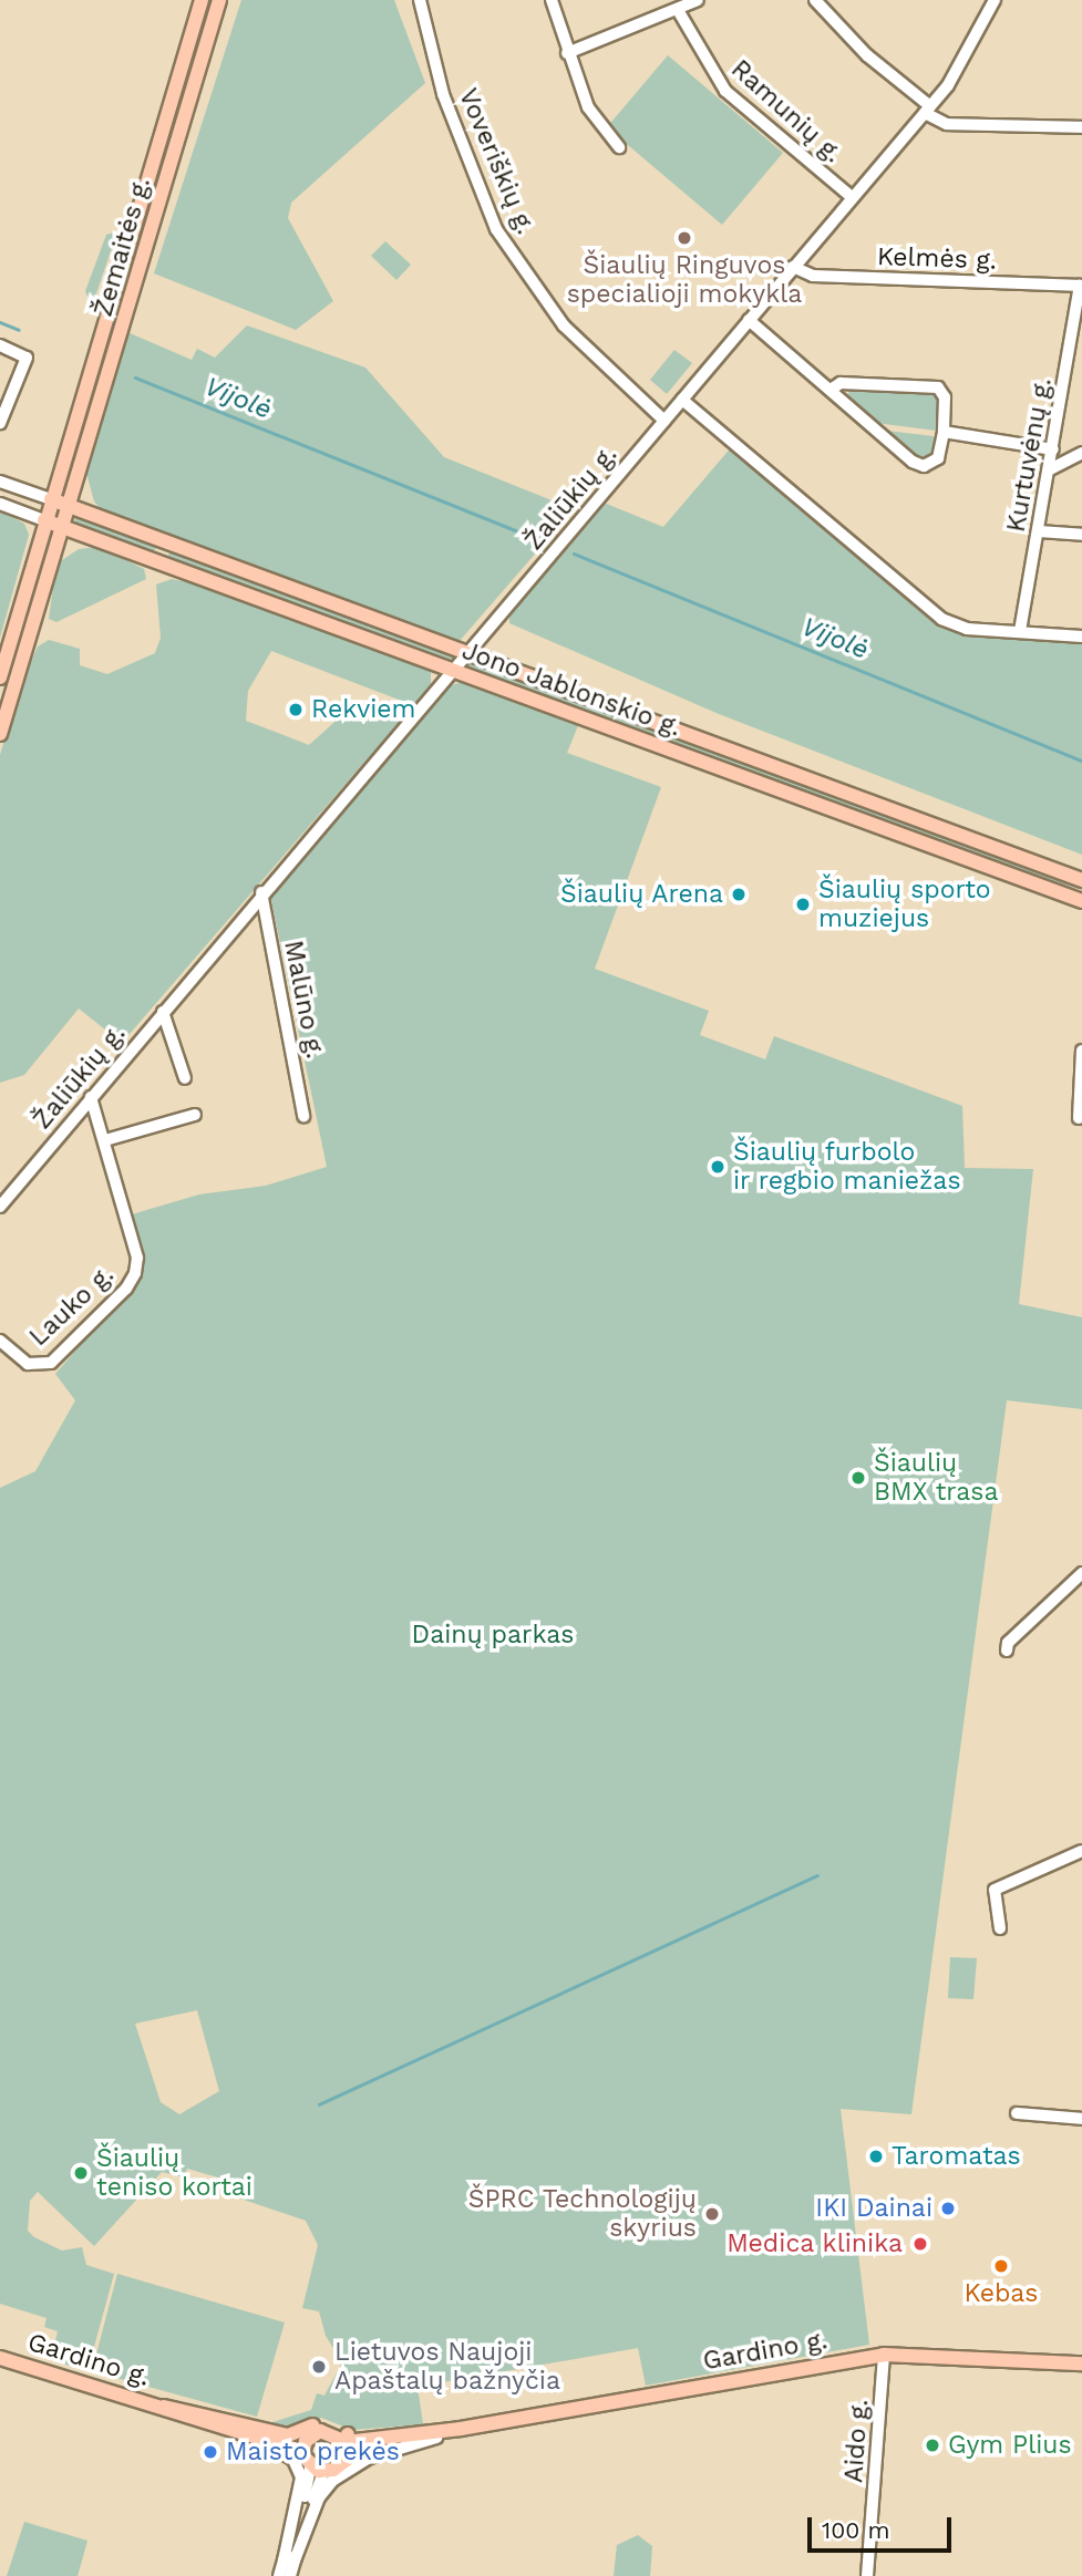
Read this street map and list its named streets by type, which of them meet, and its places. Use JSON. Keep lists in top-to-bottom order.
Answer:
{
  "streets": {
    "main road": ["Žemaitės g.", "Jono Jablonskio g.", "Gardino g."],
    "street": [
      "Ramunių g.",
      "Voveriškių g.",
      "Kelmės g.",
      "Kurtuvėnų g.",
      "Žaliūkių g.",
      "Malūno g.",
      "Lauko g.",
      "Aido g."
    ]
  },
  "crossings": [
    ["Ramunių g.", "Žaliūkių g."],
    ["Voveriškių g.", "Žaliūkių g."],
    ["Žemaitės g.", "Jono Jablonskio g."],
    ["Kelmės g.", "Kurtuvėnų g."],
    ["Kelmės g.", "Žaliūkių g."],
    ["Žaliūkių g.", "Jono Jablonskio g."],
    ["Žaliūkių g.", "Malūno g."],
    ["Žaliūkių g.", "Lauko g."],
    ["Gardino g.", "Aido g."]
  ],
  "water": ["Vijolė"],
  "parks": ["Dainų parkas"],
  "places": [
    "Šiaulių Ringuvos specialioji mokykla",
    "Rekviem",
    "Šiaulių Arena",
    "Šiaulių sporto muziejus",
    "Šiaulių furbolo ir regbio maniežas",
    "Šiaulių BMX trasa",
    "Taromatas",
    "Šiaulių teniso kortai",
    "IKI Dainai",
    "ŠPRC Technologijų skyrius",
    "Medica klinika",
    "Kebas",
    "Lietuvos Naujoji Apaštalų bažnyčia",
    "Gym Plius",
    "Maisto prekės"
  ],
  "scale_bar": "100 m"
}
